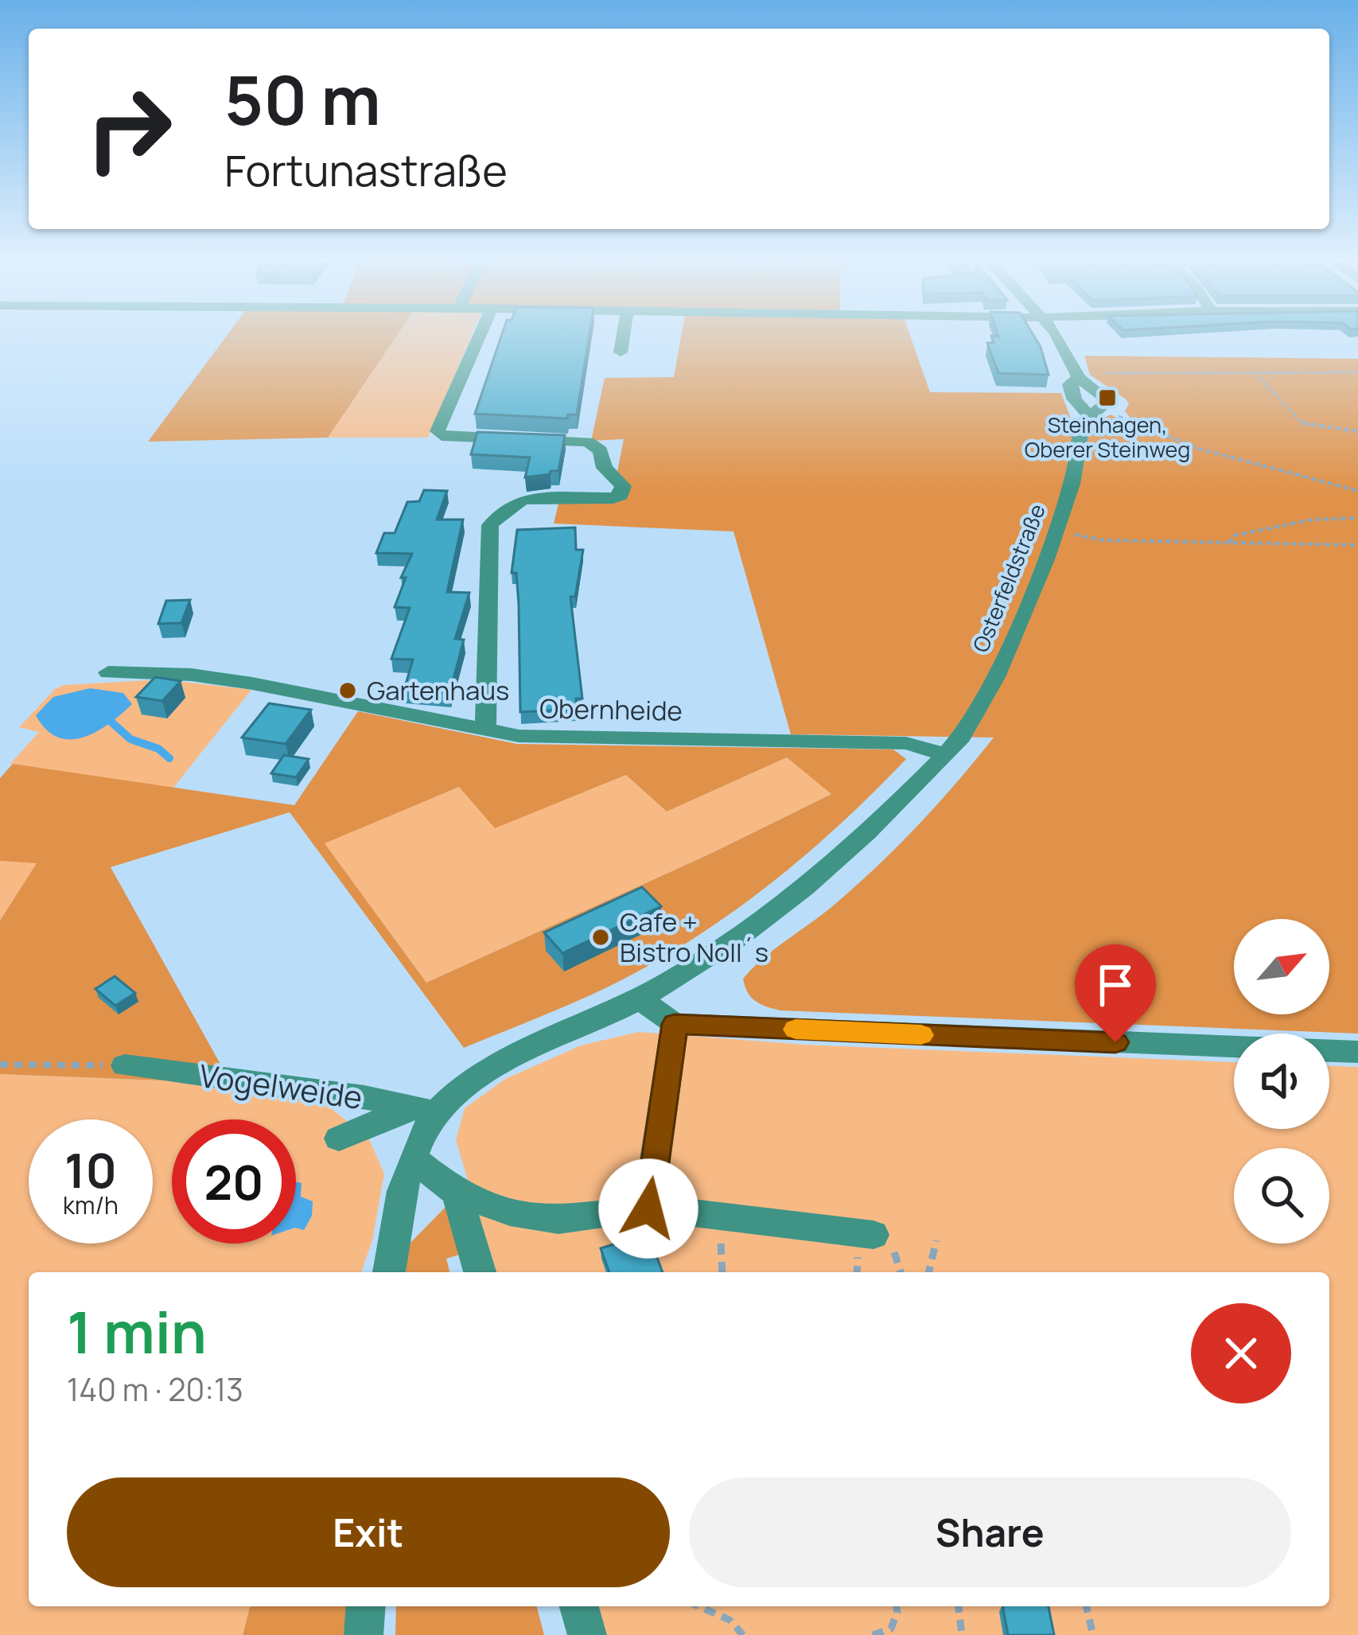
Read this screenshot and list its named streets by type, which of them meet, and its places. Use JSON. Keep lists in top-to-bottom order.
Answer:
{
  "streets": {
    "street": ["Osterfeldstraße", "Obernheide", "Vogelweide"]
  },
  "crossings": [
    ["Osterfeldstraße", "Obernheide"],
    ["Osterfeldstraße", "Vogelweide"]
  ],
  "places": {
    "transit": ["Steinhagen, Oberer Steinweg"],
    "other": ["Gartenhaus", "Cafe + Bistro Noll´s"]
  },
  "north": "top right",
  "page": {
    "turn": ["50 m", "Fortunastraße"],
    "speed": "10 km/h",
    "limit": "20",
    "heading": ["1 min", "140 m · 20:13"],
    "buttons": ["Exit", "Share"]
  }
}
